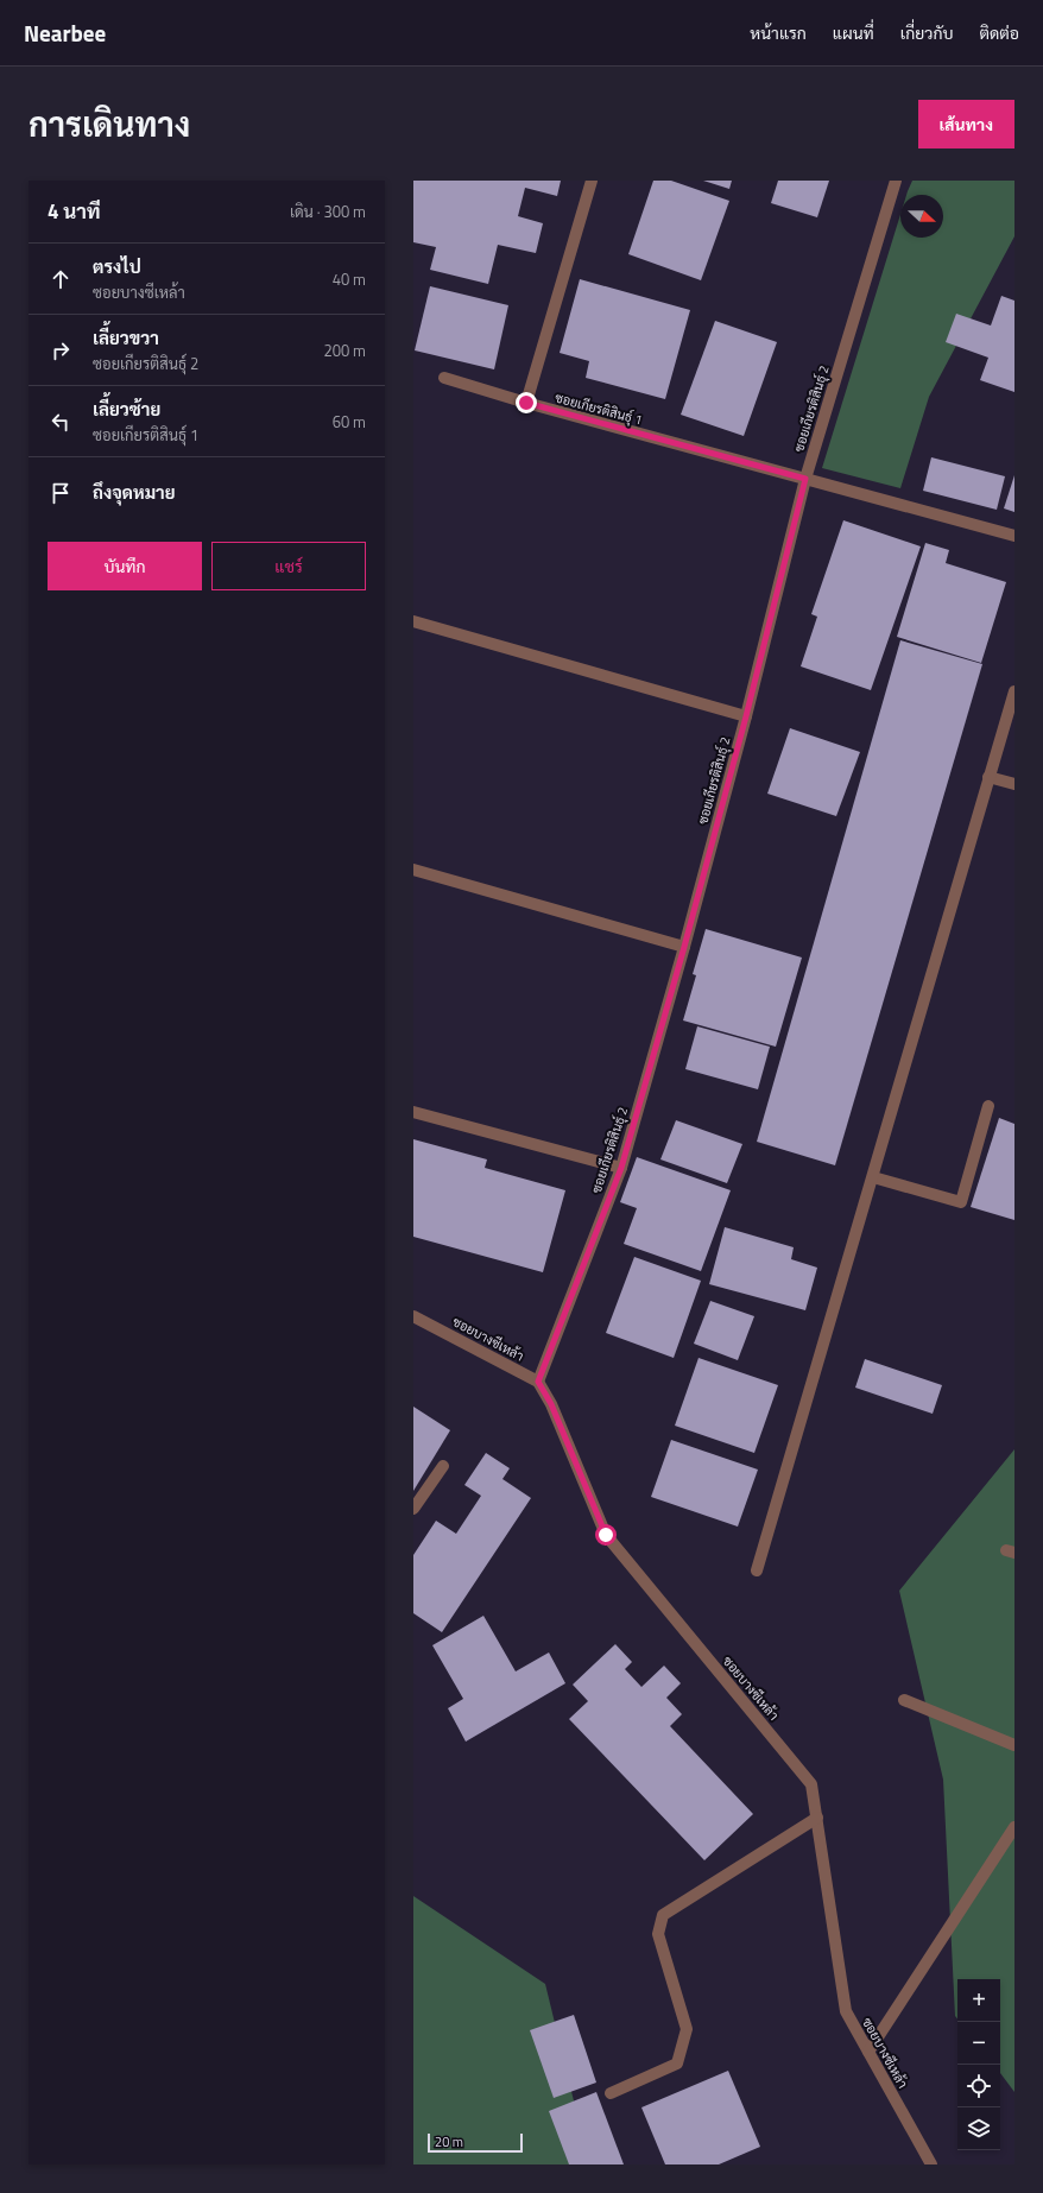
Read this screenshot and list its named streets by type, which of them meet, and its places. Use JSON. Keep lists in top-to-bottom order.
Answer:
{
  "streets": {
    "street": ["ซอยเกียรติสินธุ์ 1", "ซอยเกียรติสินธุ์ 2", "ซอยบางซีเหล้า"]
  },
  "crossings": [
    ["ซอยเกียรติสินธุ์ 1", "ซอยเกียรติสินธุ์ 2"],
    ["ซอยเกียรติสินธุ์ 2", "ซอยบางซีเหล้า"]
  ],
  "scale_bar": "20 m",
  "north": "right",
  "page": {
    "header": "Nearbee",
    "nav": [
      "หน้าแรก",
      "แผนที่",
      "เกี่ยวกับ",
      "ติดต่อ"
    ],
    "title": "การเดินทาง",
    "buttons": [
      "เส้นทาง",
      ["บันทึก", "แชร์"]
    ],
    "heading": ["4 นาที", "เดิน · 300 m"],
    "list": [
      ["ตรงไป", "ซอยบางซีเหล้า", "40 m"],
      ["เลี้ยวขวา", "ซอยเกียรติสินธุ์ 2", "200 m"],
      ["เลี้ยวซ้าย", "ซอยเกียรติสินธุ์ 1", "60 m"],
      "ถึงจุดหมาย"
    ],
    "map_buttons": ["+", "−"],
    "scale": "20 m"
  }
}
